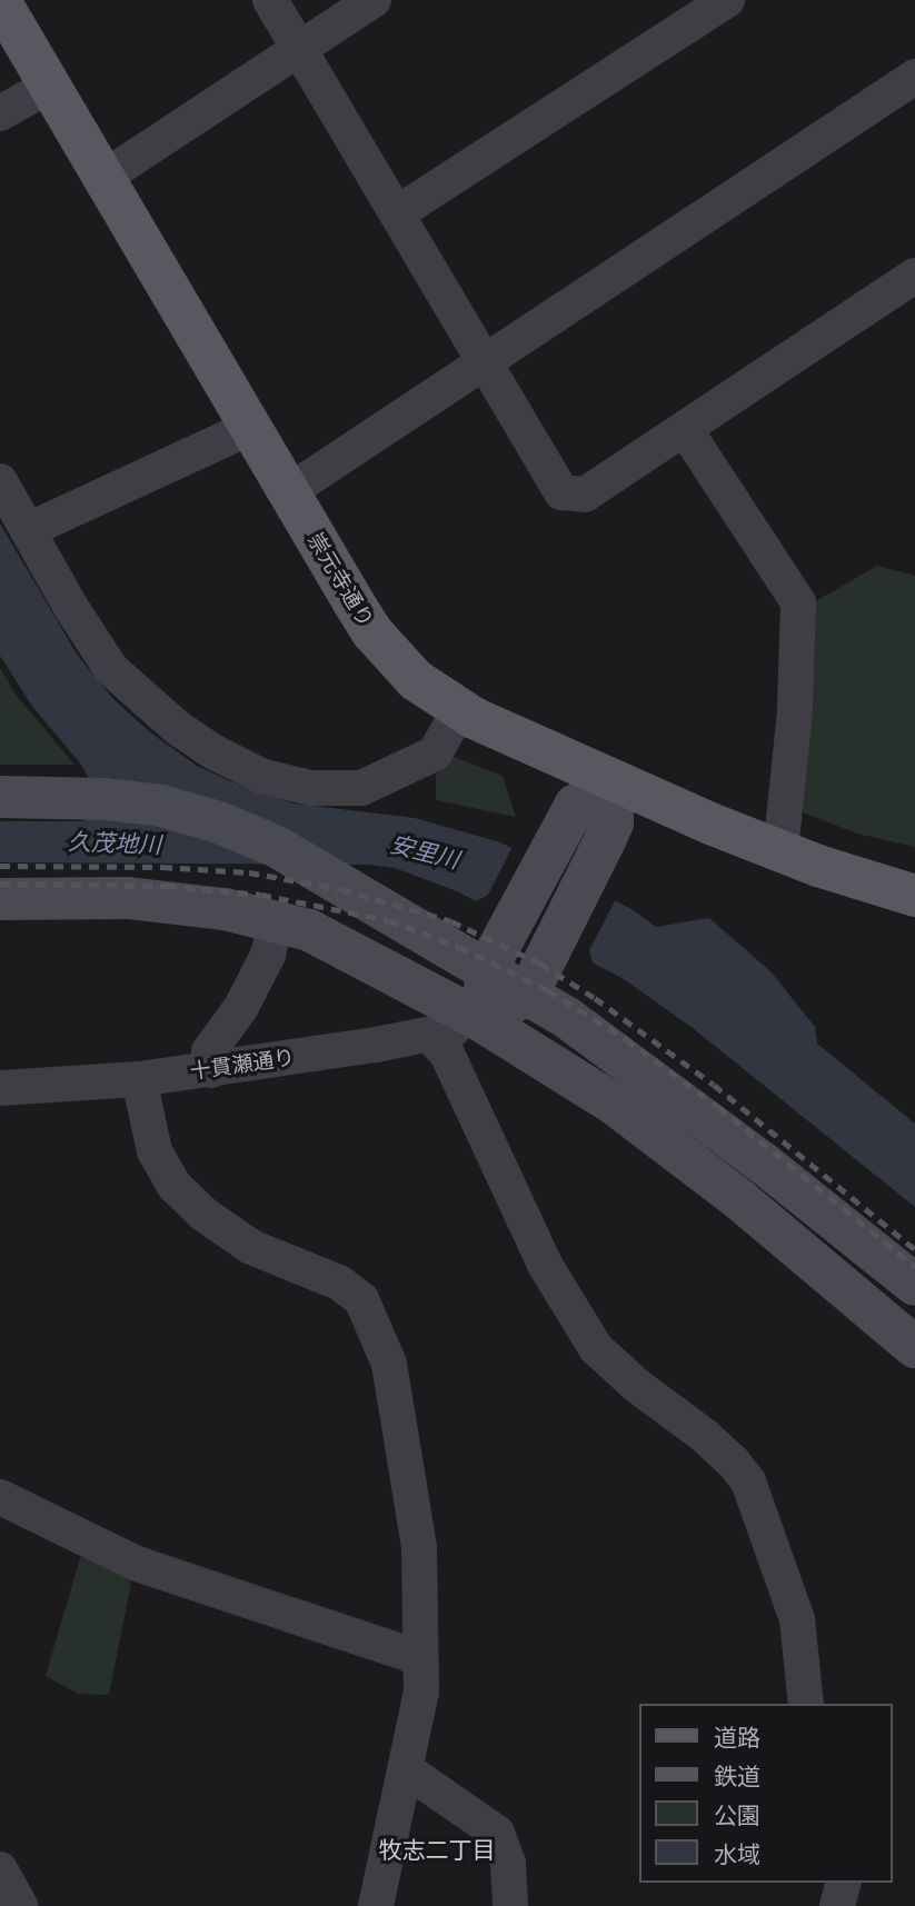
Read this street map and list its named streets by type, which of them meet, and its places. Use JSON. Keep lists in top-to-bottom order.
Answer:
{
  "streets": {
    "main road": ["崇元寺通り"],
    "street": ["十貫瀬通り"]
  },
  "districts": ["牧志二丁目"],
  "water": ["久茂地川", "安里川"],
  "legend": [
    "道路",
    "鉄道",
    "公園",
    "水域"
  ]
}
